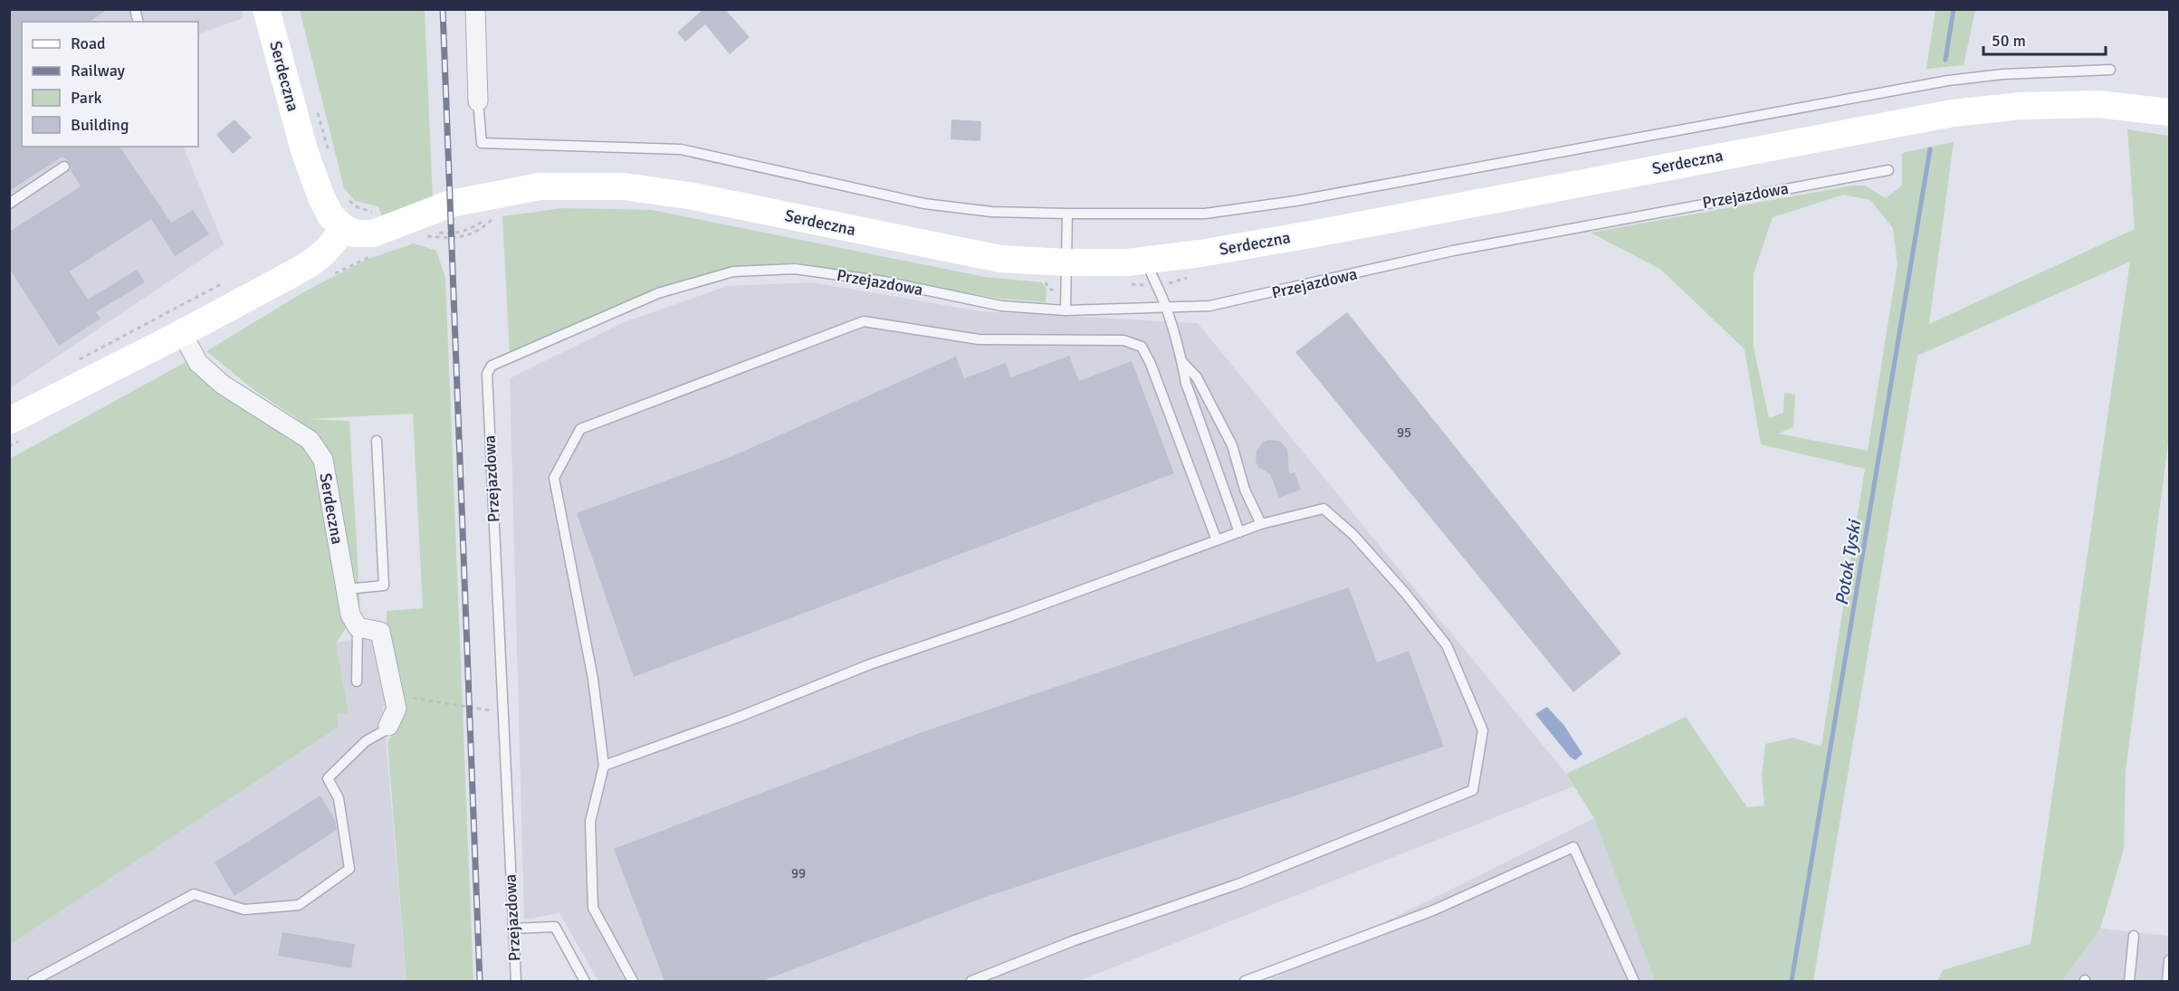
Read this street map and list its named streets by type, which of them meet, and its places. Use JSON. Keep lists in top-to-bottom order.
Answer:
{
  "streets": {
    "street": ["Serdeczna"],
    "lane": ["Przejazdowa"]
  },
  "water": ["Potok Tyski"],
  "house_numbers": ["95", "99"],
  "legend": [
    "Road",
    "Railway",
    "Park",
    "Building"
  ],
  "scale_bar": "50 m"
}
